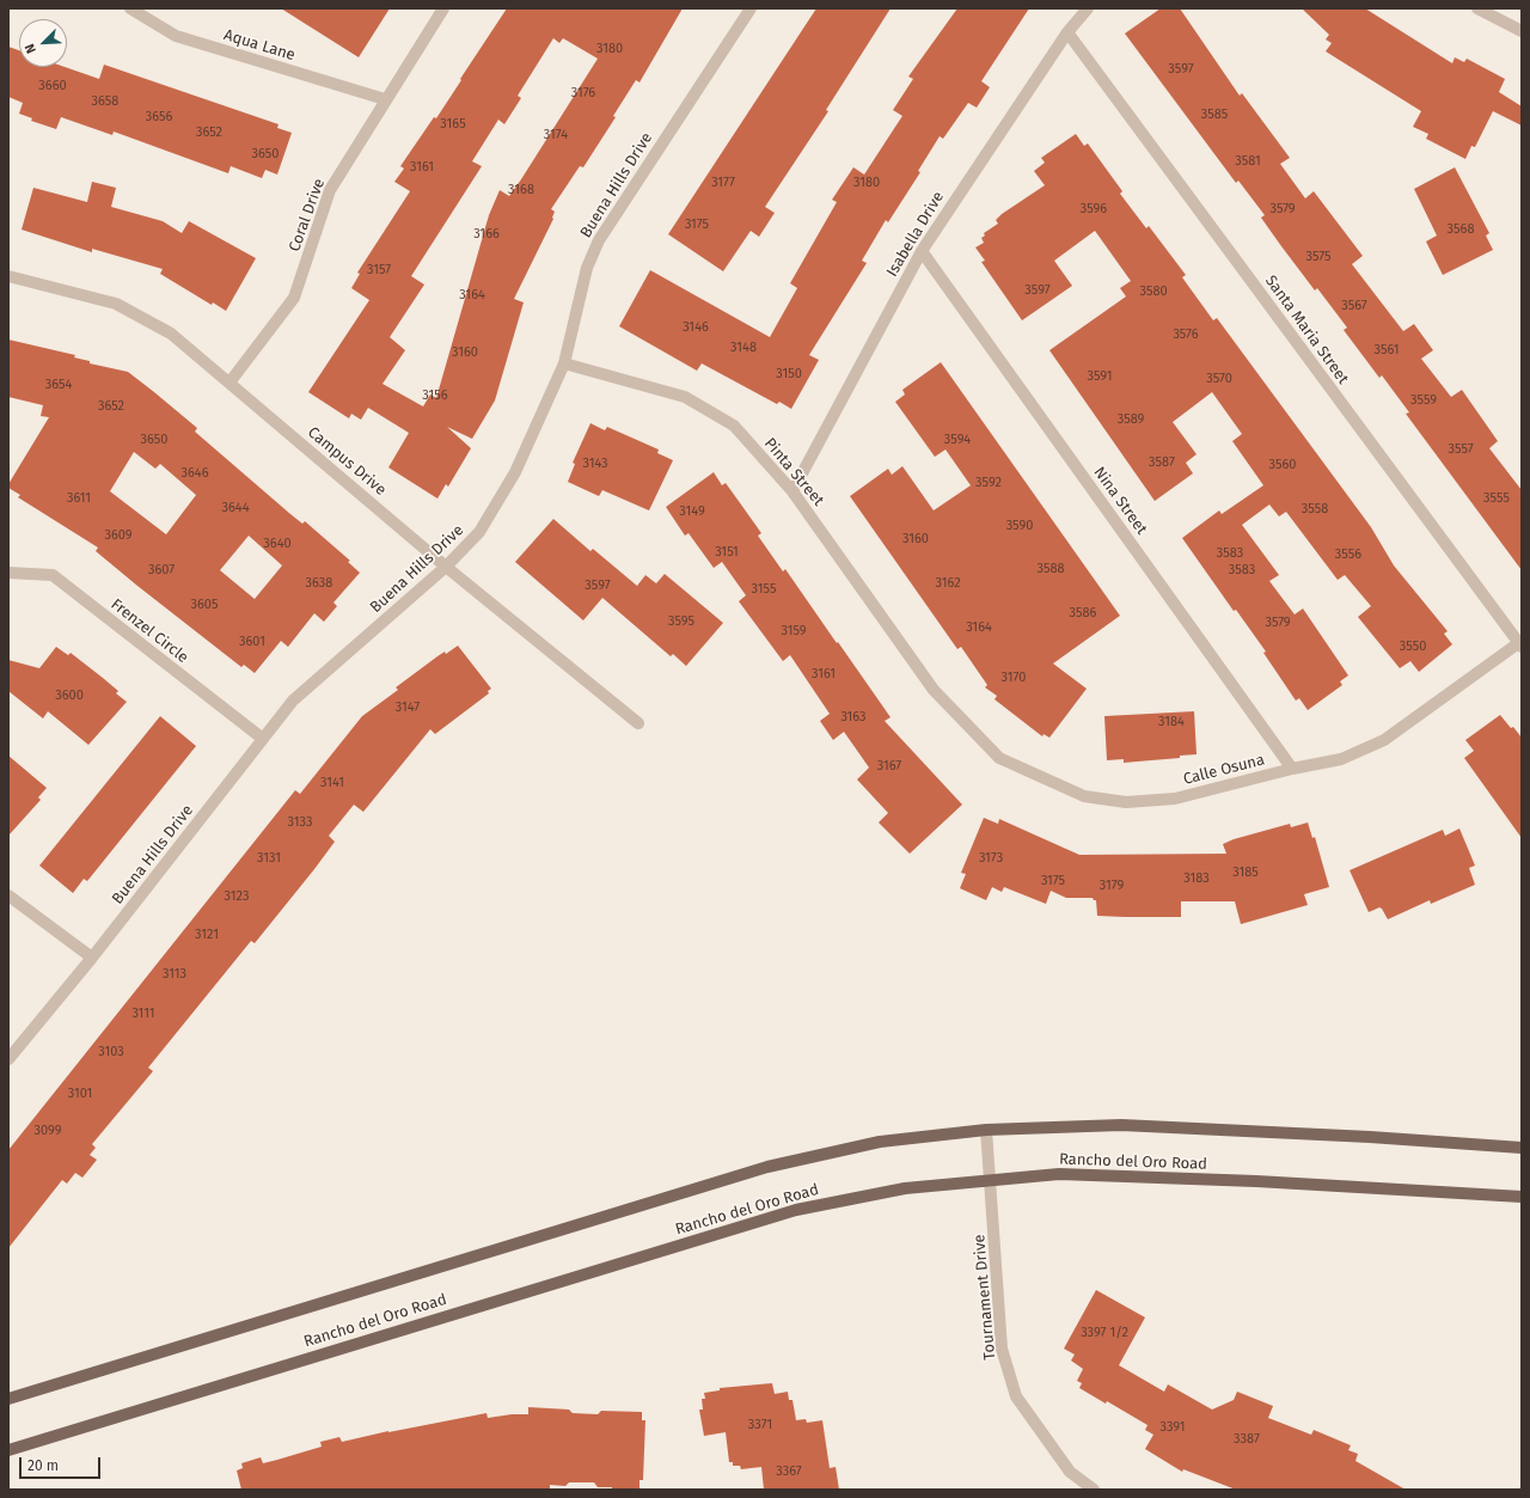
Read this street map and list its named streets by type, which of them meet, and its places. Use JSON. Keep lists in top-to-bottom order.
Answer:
{
  "streets": {
    "main road": ["Rancho del Oro Road"],
    "street": [
      "Aqua Lane",
      "Buena Hills Drive",
      "Coral Drive",
      "Isabella Drive",
      "Santa Maria Street",
      "Campus Drive",
      "Pinta Street",
      "Nina Street",
      "Frenzel Circle",
      "Calle Osuna",
      "Tournament Drive"
    ]
  },
  "crossings": [
    ["Aqua Lane", "Coral Drive"],
    ["Buena Hills Drive", "Campus Drive"],
    ["Buena Hills Drive", "Pinta Street"],
    ["Buena Hills Drive", "Frenzel Circle"],
    ["Coral Drive", "Campus Drive"],
    ["Isabella Drive", "Santa Maria Street"],
    ["Isabella Drive", "Pinta Street"],
    ["Isabella Drive", "Nina Street"],
    ["Santa Maria Street", "Calle Osuna"],
    ["Pinta Street", "Calle Osuna"],
    ["Nina Street", "Calle Osuna"],
    ["Rancho del Oro Road", "Tournament Drive"]
  ],
  "house_numbers": [
    "3180",
    "3597",
    "3660",
    "3176",
    "3658",
    "3585",
    "3656",
    "3165",
    "3652",
    "3174",
    "3650",
    "3581",
    "3161",
    "3177",
    "3180",
    "3168",
    "3596",
    "3579",
    "3175",
    "3568",
    "3166",
    "3575",
    "3157",
    "3597",
    "3580",
    "3164",
    "3567",
    "3146",
    "3576",
    "3148",
    "3561",
    "3160",
    "3150",
    "3591",
    "3570",
    "3654",
    "3156",
    "3559",
    "3652",
    "3589",
    "3650",
    "3594",
    "3557",
    "3587",
    "3143",
    "3560",
    "3646",
    "3592",
    "3611",
    "3555",
    "3644",
    "3558",
    "3149",
    "3590",
    "3609",
    "3160",
    "3640",
    "3151",
    "3583",
    "3556",
    "3588",
    "3607",
    "3583",
    "3638",
    "3162",
    "3597",
    "3155",
    "3605",
    "3586",
    "3595",
    "3579",
    "3164",
    "3159",
    "3601",
    "3550",
    "3161",
    "3170",
    "3600",
    "3147",
    "3163",
    "3184",
    "3167",
    "3141",
    "3133",
    "3131",
    "3173",
    "3185",
    "3183",
    "3175",
    "3179",
    "3123",
    "3121",
    "3113",
    "3111",
    "3103",
    "3101",
    "3099",
    "3397 1/2",
    "3371",
    "3391",
    "3387",
    "3367"
  ],
  "scale_bar": "20 m",
  "north": "bottom left"
}
